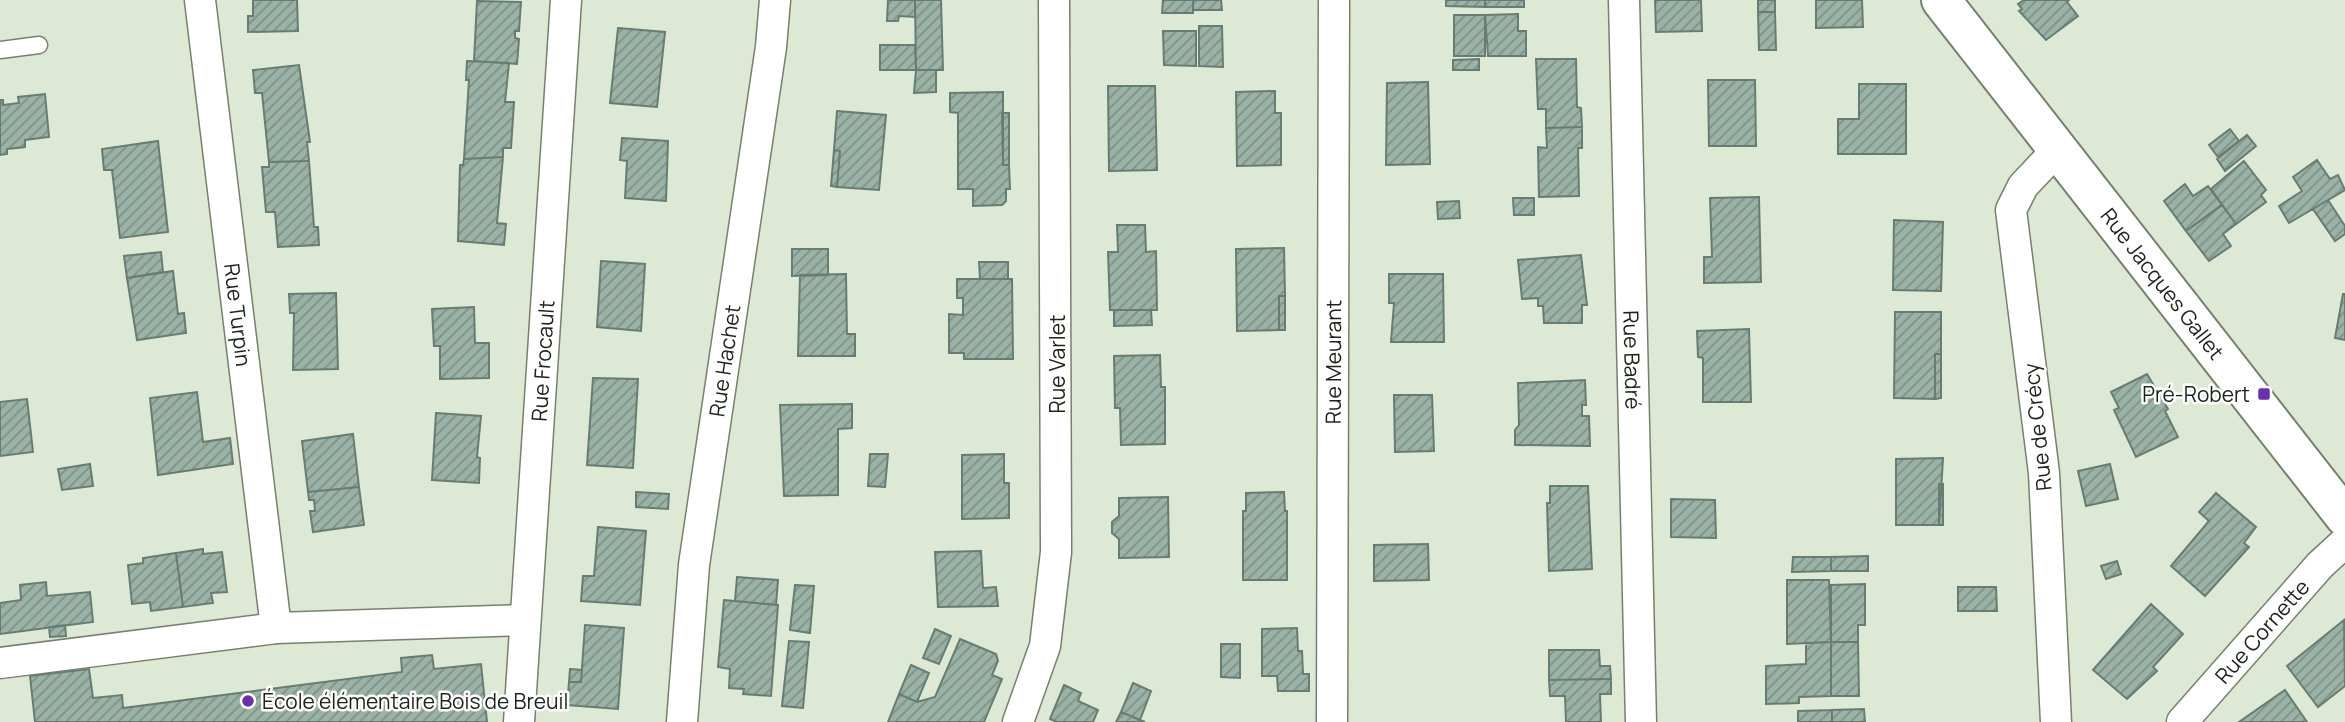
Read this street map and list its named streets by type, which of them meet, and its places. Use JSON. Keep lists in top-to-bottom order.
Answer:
{
  "streets": {
    "main road": ["Rue Jacques Gallet"],
    "street": [
      "Rue Turpin",
      "Rue Frocault",
      "Rue Hachet",
      "Rue Meurant",
      "Rue Badré",
      "Rue Varlet",
      "Rue de Crécy",
      "Rue Cornette"
    ]
  },
  "crossings": [
    ["Rue Jacques Gallet", "Rue de Crécy"]
  ],
  "places": {
    "transit": ["Pré-Robert"],
    "other": ["École élémentaire Bois de Breuil"]
  }
}
